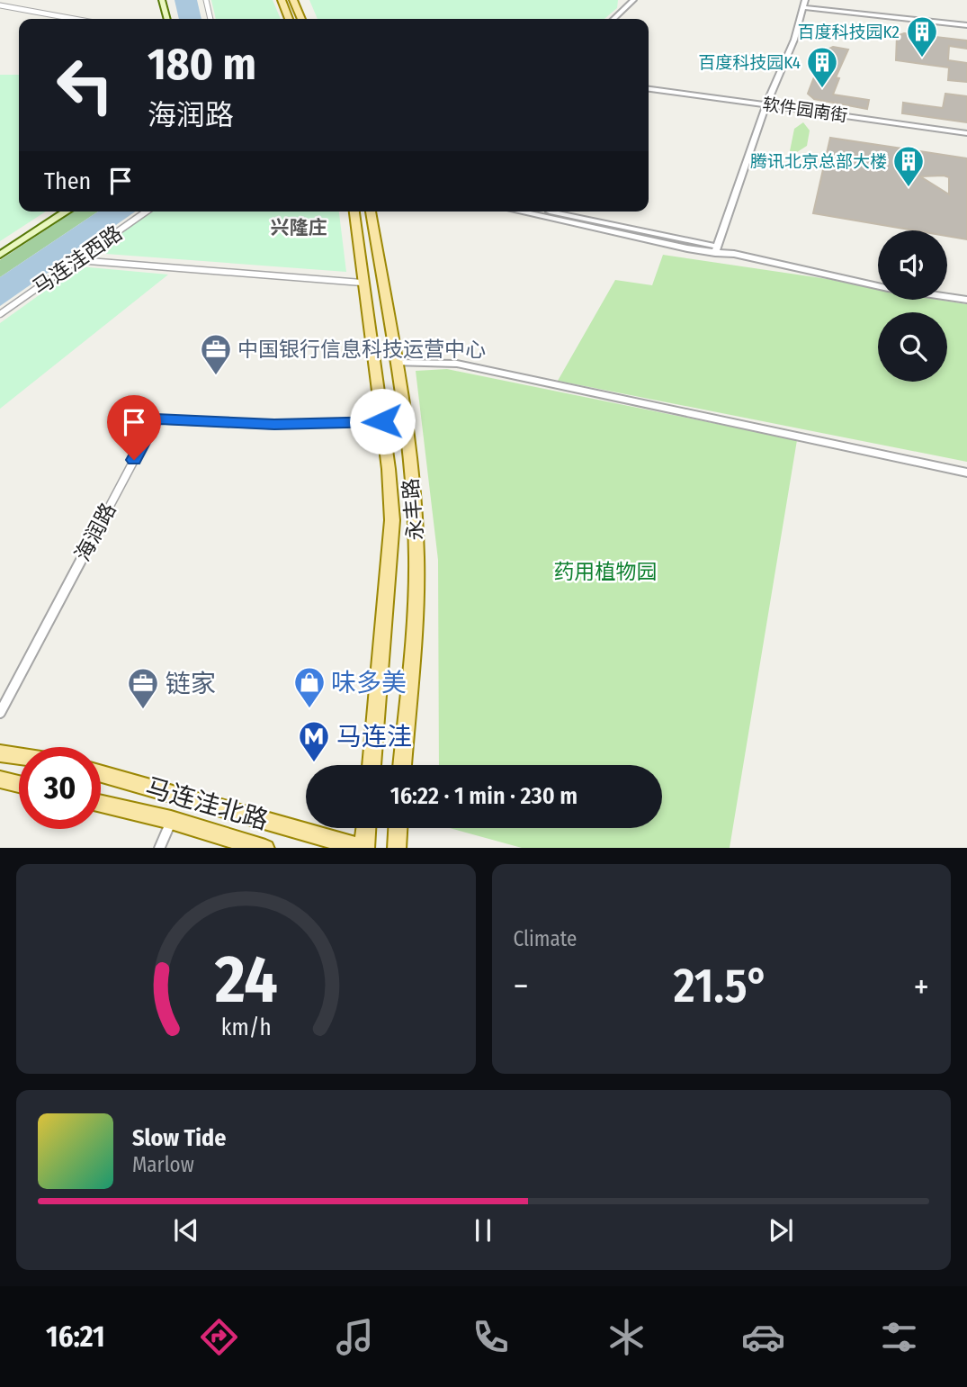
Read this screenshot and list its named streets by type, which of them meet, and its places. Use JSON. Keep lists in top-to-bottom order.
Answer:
{
  "streets": {
    "main road": ["永丰路", "马连洼北路"],
    "street": ["软件园南街", "马连洼西路", "海润路"]
  },
  "crossings": [
    ["永丰路", "海润路"]
  ],
  "districts": ["兴隆庄"],
  "parks": ["药用植物园"],
  "places": {
    "building": ["百度科技园K2", "百度科技园K4", "腾讯北京总部大楼"],
    "office": ["中国银行信息科技运营中心", "链家"],
    "shop": ["味多美"],
    "metro station": ["马连洼"]
  },
  "page": {
    "turn": ["180 m", "海润路"],
    "then": "Then",
    "limit": "30",
    "trip": "16:22 · 1 min · 230 m",
    "tile": "Climate",
    "heat": ["−", "21.5°", "+"],
    "song": ["Slow Tide", "Marlow"],
    "tabs": "16:21",
    "gauge": ["24", "km/h"]
  }
}
